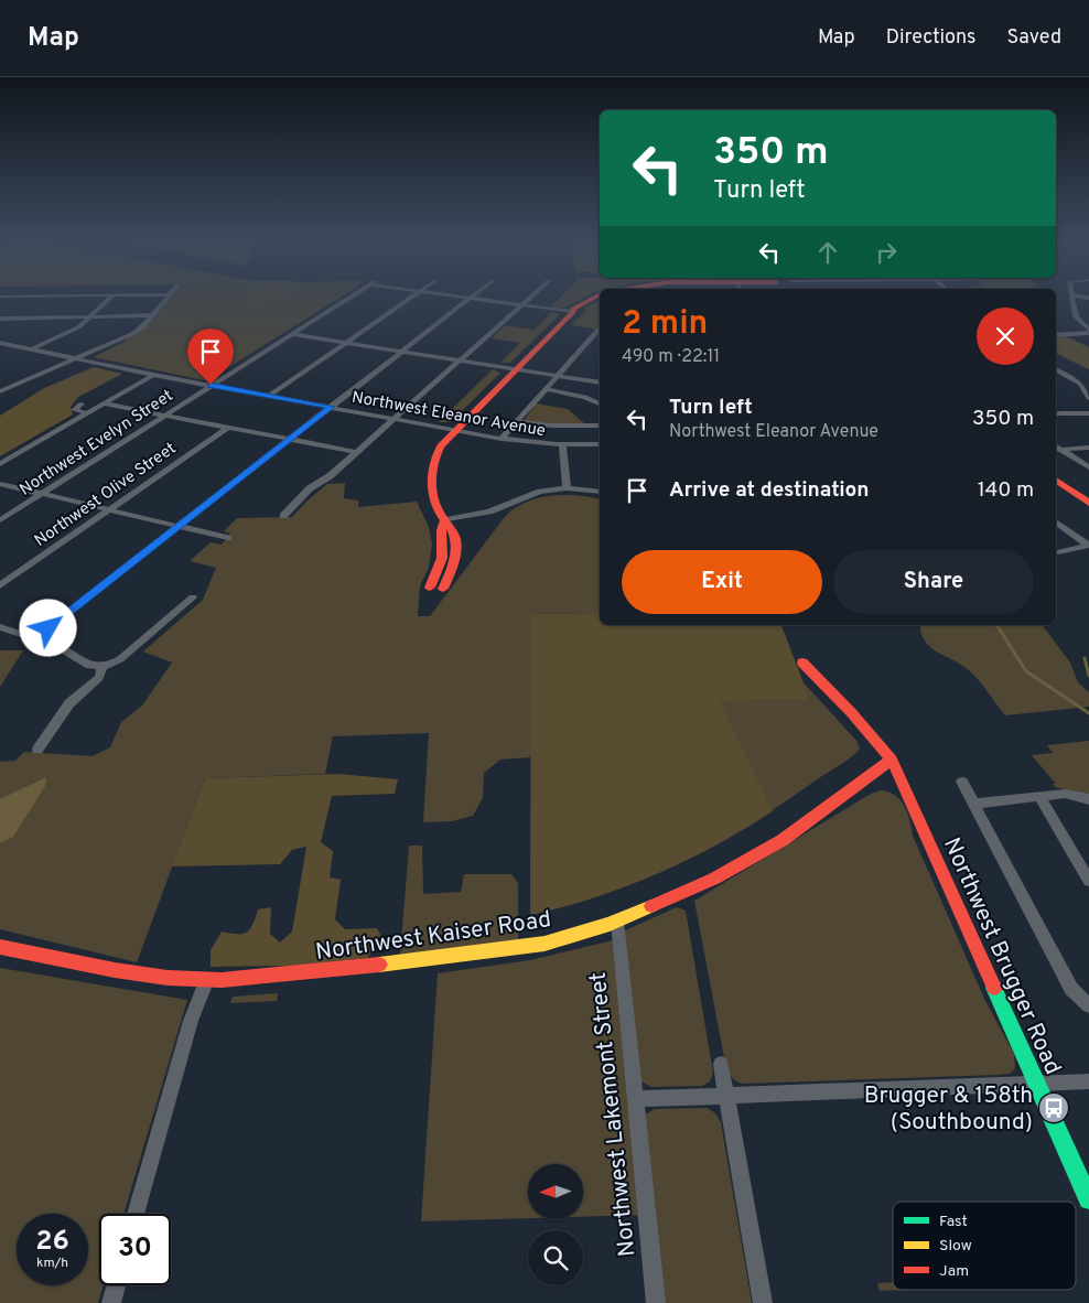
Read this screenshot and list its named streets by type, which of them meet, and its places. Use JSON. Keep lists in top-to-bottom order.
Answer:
{
  "streets": {
    "street": [
      "Northwest Eleanor Avenue",
      "Northwest Evelyn Street",
      "Northwest Olive Street",
      "Northwest Kaiser Road",
      "Northwest Brugger Road",
      "Northwest Lakemont Street"
    ]
  },
  "crossings": [
    ["Northwest Eleanor Avenue", "Northwest Evelyn Street"],
    ["Northwest Kaiser Road", "Northwest Brugger Road"],
    ["Northwest Kaiser Road", "Northwest Lakemont Street"]
  ],
  "places": {
    "bus stop": ["Brugger & 158th (Southbound)"]
  },
  "legend": ["Fast", "Slow", "Jam"],
  "north": "left",
  "page": {
    "header": "Map",
    "nav": ["Map", "Directions", "Saved"],
    "turn": ["350 m", "Turn left"],
    "heading": ["2 min", "490 m · 22:11"],
    "list": [
      {
        "name": "Turn left",
        "note": "Northwest Eleanor Avenue",
        "value": "350 m"
      },
      {
        "name": "Arrive at destination",
        "value": "140 m"
      }
    ],
    "buttons": ["Exit", "Share"],
    "speed": "26 km/h",
    "limit": "30"
  }
}
